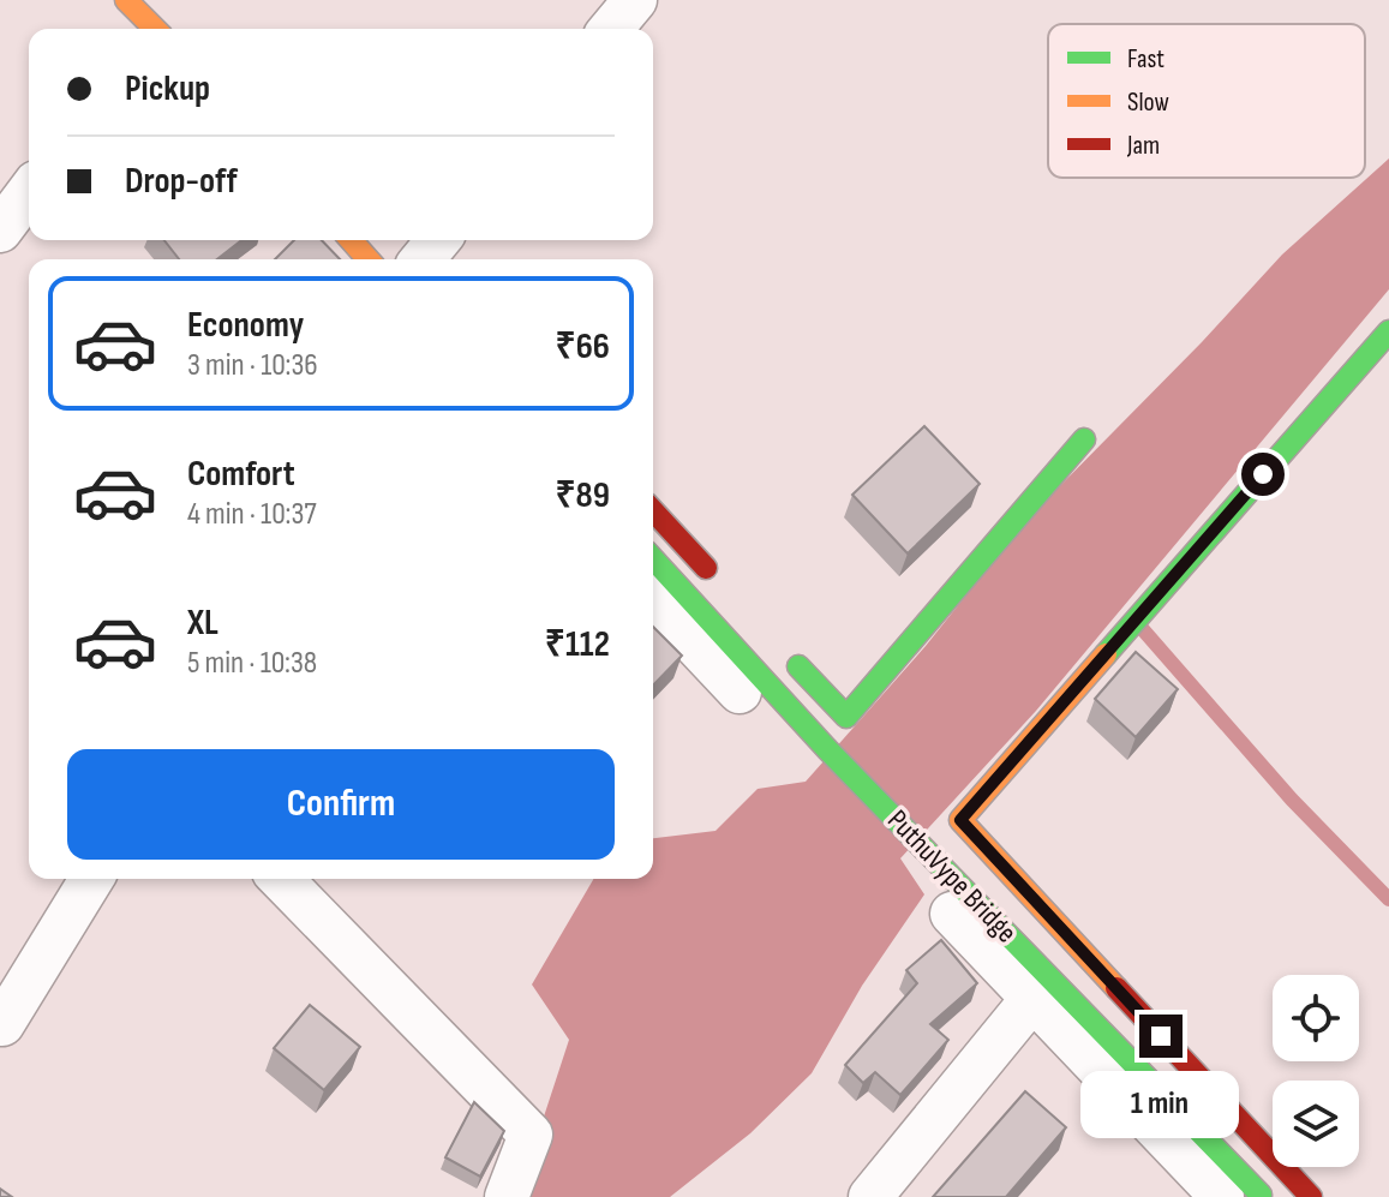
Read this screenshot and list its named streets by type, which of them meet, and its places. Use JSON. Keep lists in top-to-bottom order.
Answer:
{
  "streets": {
    "street": ["PuthuVype Bridge"]
  },
  "legend": ["Fast", "Slow", "Jam"],
  "page": {
    "banner": ["Pickup", "Drop-off"],
    "list": [
      {
        "name": "Economy",
        "note": "3 min · 10:36",
        "value": "₹66"
      },
      {
        "name": "Comfort",
        "note": "4 min · 10:37",
        "value": "₹89"
      },
      {
        "name": "XL",
        "note": "5 min · 10:38",
        "value": "₹112"
      }
    ],
    "buttons": "Confirm",
    "bubble": "1 min"
  }
}
